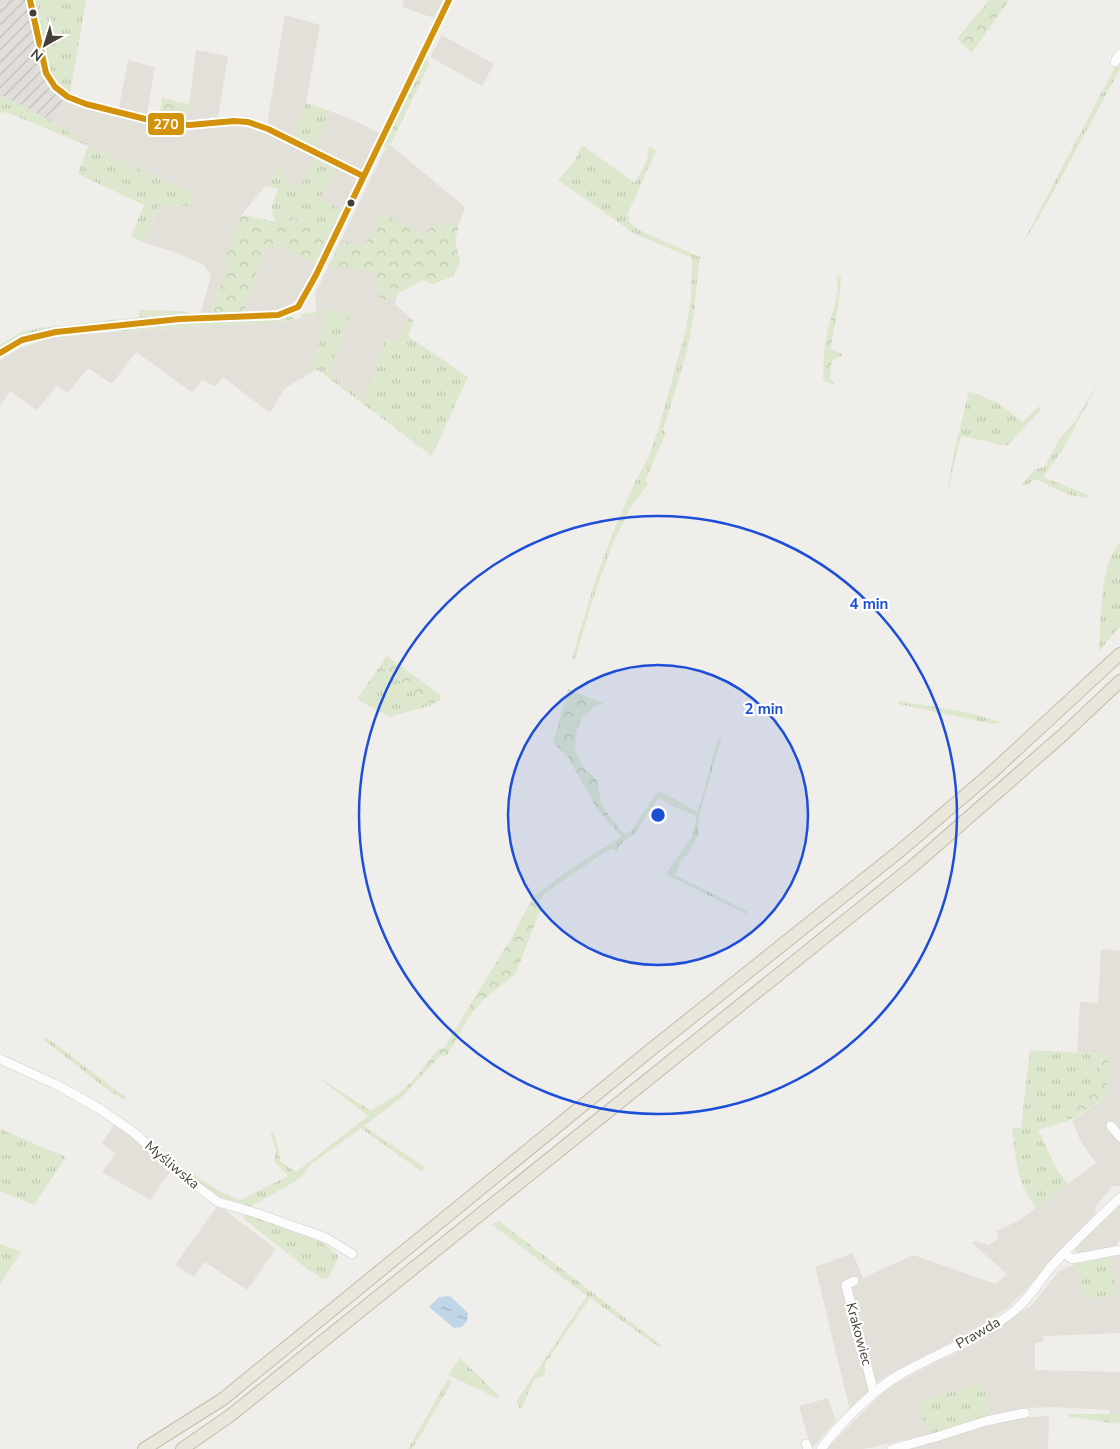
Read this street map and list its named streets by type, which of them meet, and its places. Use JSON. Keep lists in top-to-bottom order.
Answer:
{
  "streets": {
    "street": ["Myśliwska", "Prawda", "Krakowiec"]
  },
  "crossings": [
    ["Prawda", "Krakowiec"]
  ],
  "lines": ["transit line 270"],
  "north": "bottom left",
  "rings": ["4 min", "2 min"]
}
